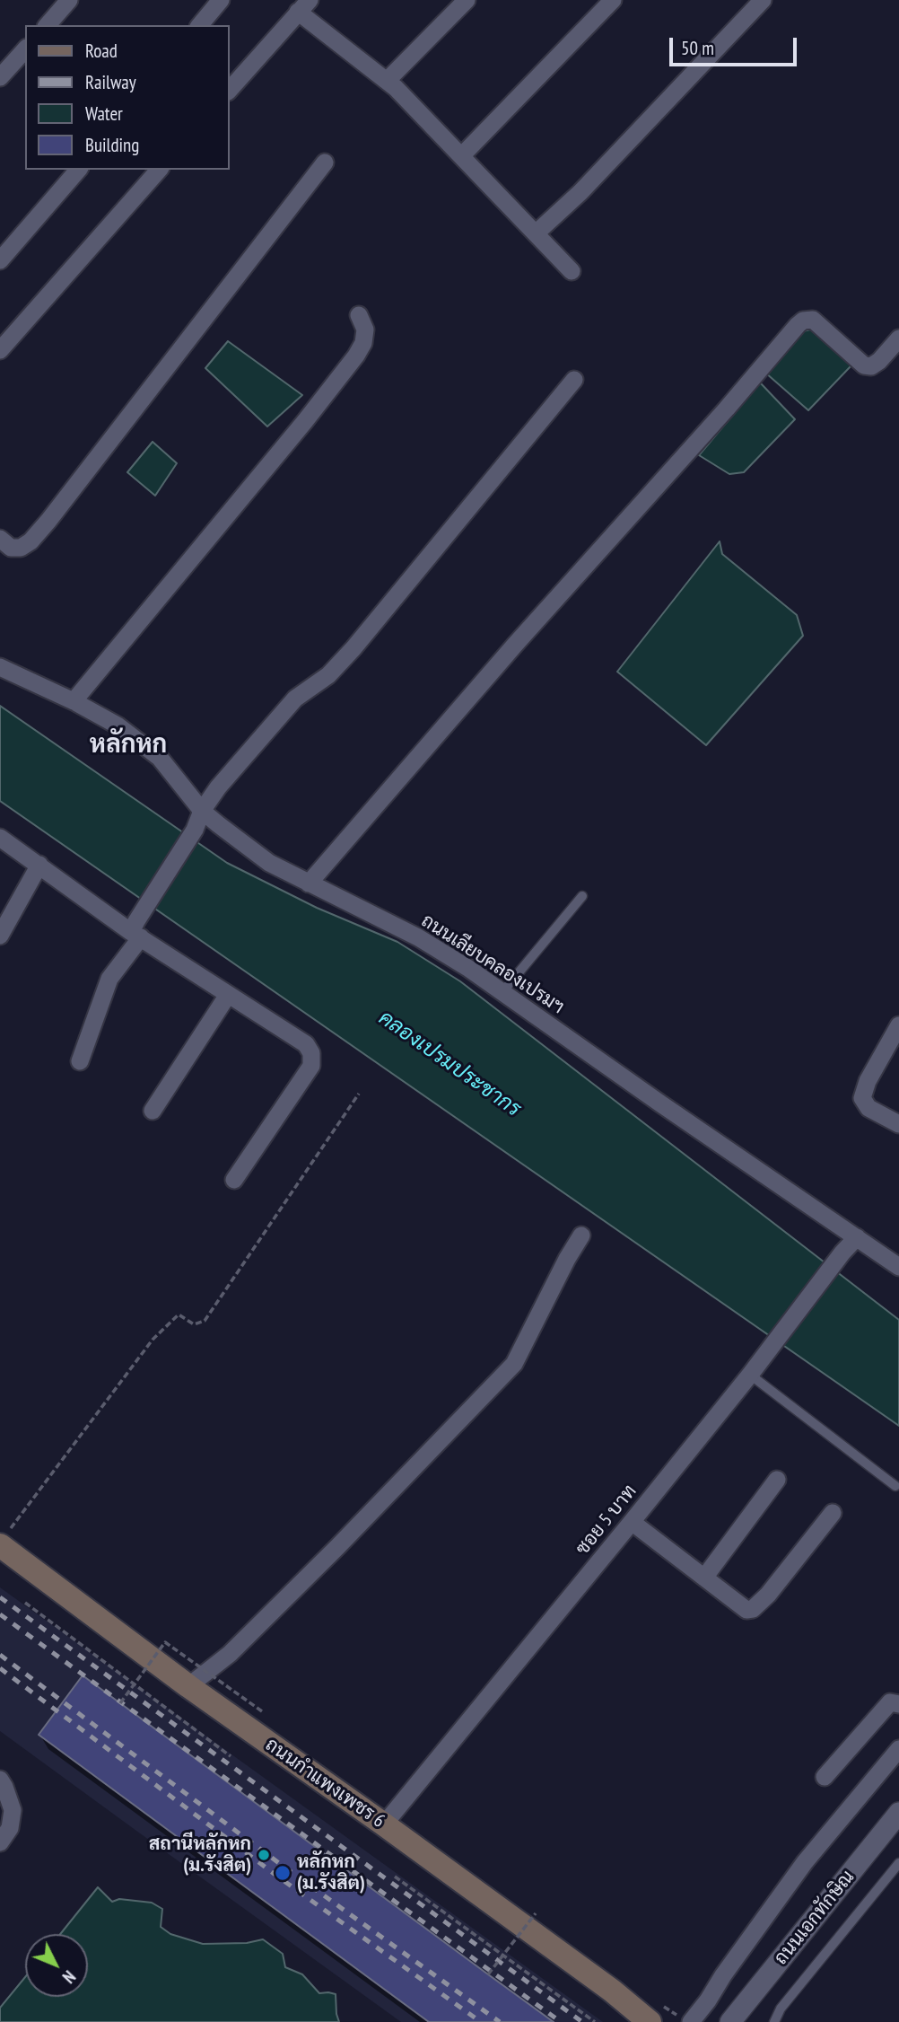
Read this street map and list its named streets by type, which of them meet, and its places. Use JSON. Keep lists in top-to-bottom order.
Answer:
{
  "streets": {
    "main road": ["ถนนกำแพงเพชร 6"],
    "street": ["ถนนเลียบคลองเปรมฯ", "ซอย 5 บาท", "ถนนเอกทักษิณ"]
  },
  "crossings": [
    ["ถนนเลียบคลองเปรมฯ", "ซอย 5 บาท"],
    ["ซอย 5 บาท", "ถนนกำแพงเพชร 6"]
  ],
  "districts": ["หลักหก"],
  "water": ["คลองเปรมประชากร"],
  "places": ["สถานีหลักหก (ม.รังสิต)", "หลักหก (ม.รังสิต)"],
  "legend": [
    "Road",
    "Railway",
    "Water",
    "Building"
  ],
  "scale_bar": "50 m",
  "north": "bottom right"
}
